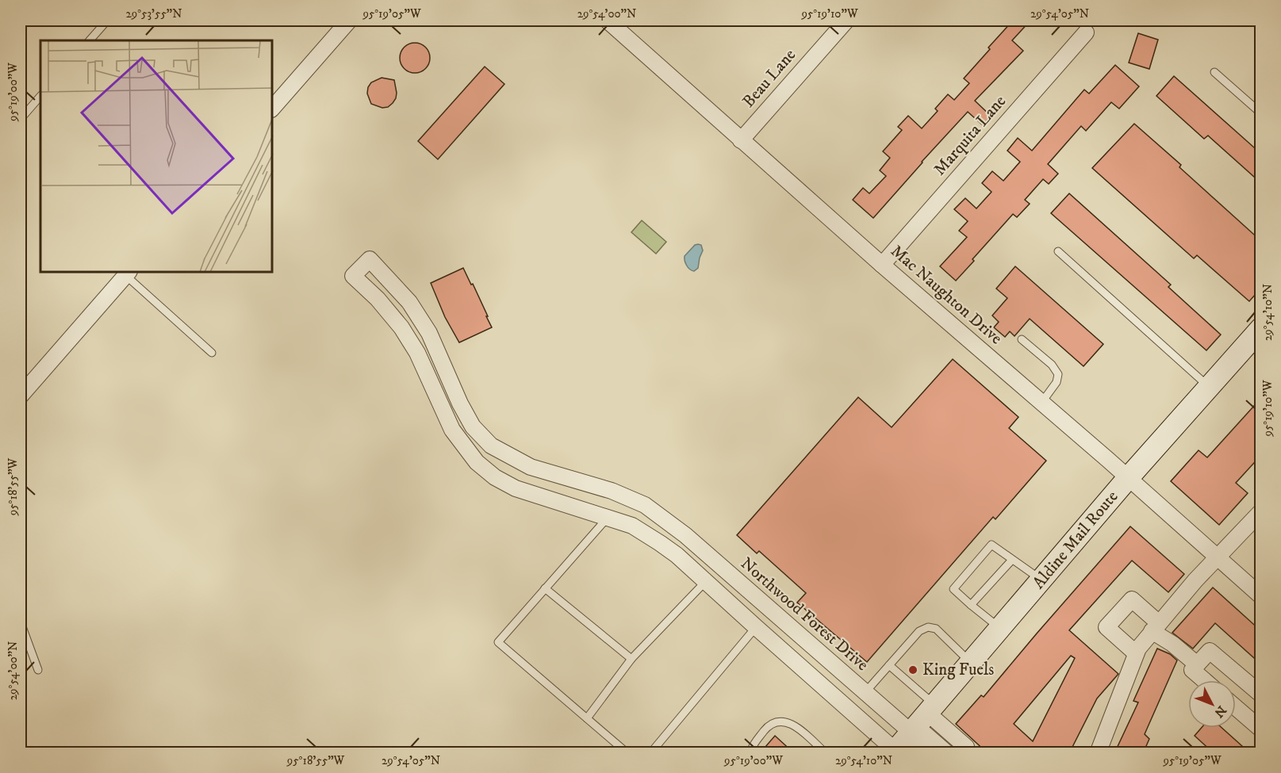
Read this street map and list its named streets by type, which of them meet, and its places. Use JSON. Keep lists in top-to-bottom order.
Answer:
{
  "streets": {
    "main road": ["Aldine Mail Route"],
    "street": [
      "Beau Lane",
      "Marquita Lane",
      "Mac Naughton Drive",
      "Northwood Forest Drive"
    ]
  },
  "crossings": [
    ["Beau Lane", "Mac Naughton Drive"],
    ["Marquita Lane", "Mac Naughton Drive"],
    ["Mac Naughton Drive", "Aldine Mail Route"],
    ["Aldine Mail Route", "Northwood Forest Drive"]
  ],
  "places": ["King Fuels"],
  "north": "bottom right",
  "coordinates": [
    "29°53'55\"N",
    "95°19'05\"W",
    "29°54'00\"N",
    "95°19'10\"W",
    "29°54'05\"N",
    "95°19'00\"W",
    "29°54'10\"N",
    "95°18'55\"W"
  ]
}
